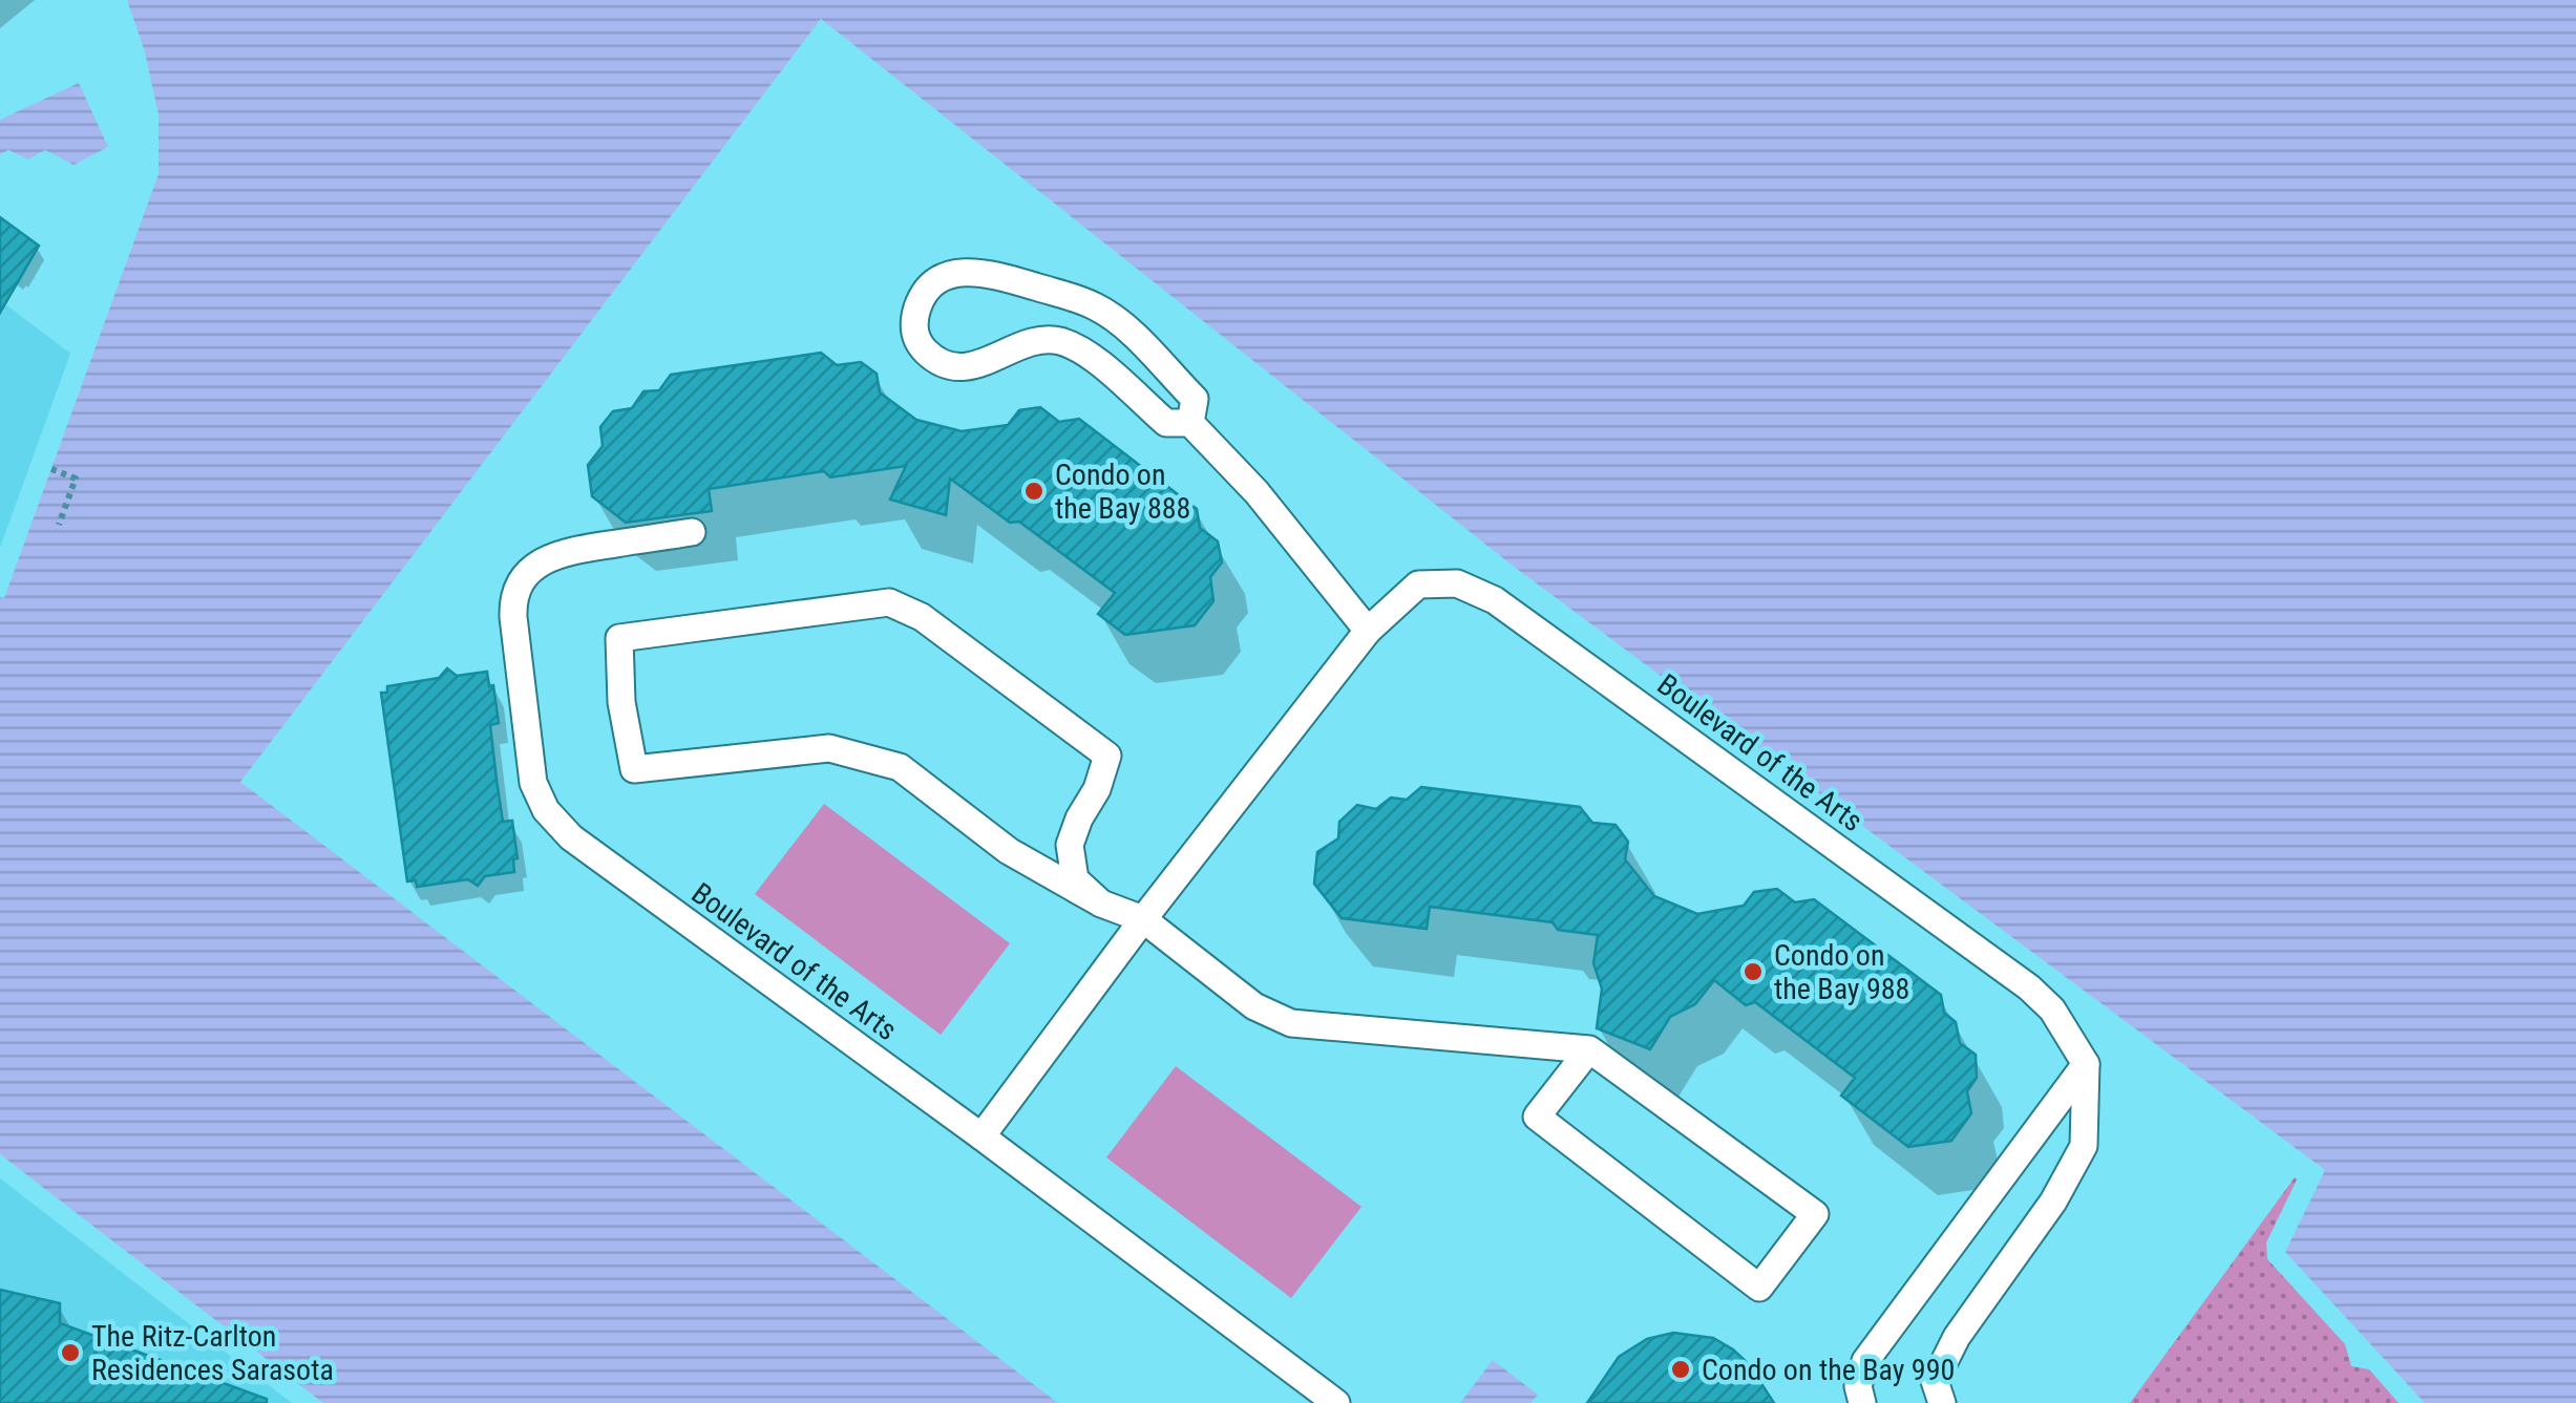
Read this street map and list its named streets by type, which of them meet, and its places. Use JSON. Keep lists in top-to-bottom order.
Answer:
{
  "streets": {
    "lane": ["Boulevard of the Arts"]
  },
  "places": [
    "Condo on the Bay 888",
    "Condo on the Bay 988",
    "The Ritz-Carlton Residences Sarasota",
    "Condo on the Bay 990"
  ]
}
